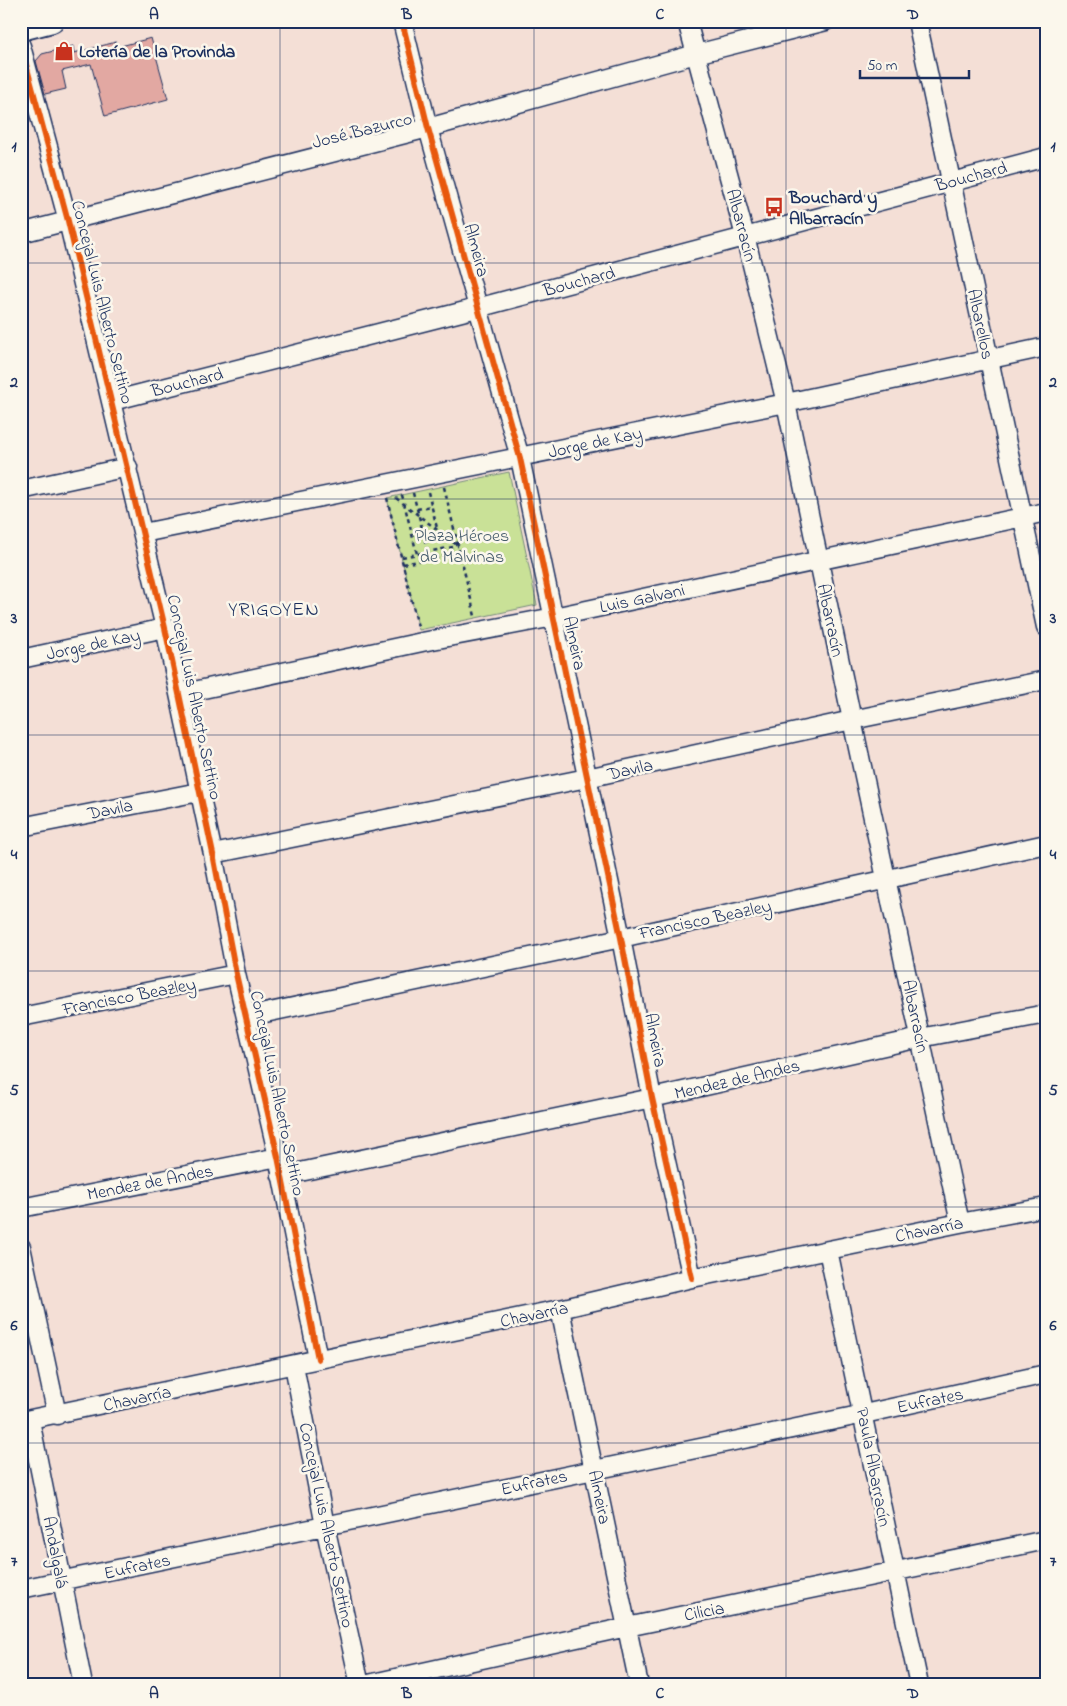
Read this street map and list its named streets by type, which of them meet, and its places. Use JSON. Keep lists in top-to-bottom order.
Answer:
{
  "streets": {
    "street": [
      "José Bazurco",
      "Bouchard",
      "Albarracín",
      "Almeira",
      "Concejal Luis Alberto Settino",
      "Albarellos",
      "Jorge de Kay",
      "Luis Galvani",
      "Davila",
      "Francisco Beazley",
      "Mendez de Andes",
      "Chavarría",
      "Eufrates",
      "Paula Albarracín",
      "Andalgalá",
      "Cilicia"
    ]
  },
  "crossings": [
    ["José Bazurco", "Albarracín"],
    ["José Bazurco", "Almeira"],
    ["José Bazurco", "Concejal Luis Alberto Settino"],
    ["Bouchard", "Albarracín"],
    ["Bouchard", "Almeira"],
    ["Bouchard", "Concejal Luis Alberto Settino"],
    ["Bouchard", "Albarellos"],
    ["Albarracín", "Jorge de Kay"],
    ["Albarracín", "Luis Galvani"],
    ["Albarracín", "Davila"],
    ["Albarracín", "Francisco Beazley"],
    ["Albarracín", "Mendez de Andes"],
    ["Albarracín", "Chavarría"],
    ["Almeira", "Jorge de Kay"],
    ["Almeira", "Luis Galvani"],
    ["Almeira", "Davila"],
    ["Almeira", "Francisco Beazley"],
    ["Almeira", "Mendez de Andes"],
    ["Almeira", "Chavarría"],
    ["Almeira", "Eufrates"],
    ["Almeira", "Cilicia"],
    ["Concejal Luis Alberto Settino", "Jorge de Kay"],
    ["Concejal Luis Alberto Settino", "Luis Galvani"],
    ["Concejal Luis Alberto Settino", "Davila"],
    ["Concejal Luis Alberto Settino", "Francisco Beazley"],
    ["Concejal Luis Alberto Settino", "Mendez de Andes"],
    ["Concejal Luis Alberto Settino", "Chavarría"],
    ["Concejal Luis Alberto Settino", "Eufrates"],
    ["Concejal Luis Alberto Settino", "Cilicia"],
    ["Albarellos", "Jorge de Kay"],
    ["Albarellos", "Luis Galvani"],
    ["Chavarría", "Paula Albarracín"],
    ["Chavarría", "Andalgalá"],
    ["Eufrates", "Paula Albarracín"],
    ["Eufrates", "Andalgalá"],
    ["Paula Albarracín", "Cilicia"]
  ],
  "districts": ["YRIGOYEN"],
  "parks": ["Plaza Héroes de Malvinas"],
  "places": {
    "shop": ["Lotería de la Provinda"],
    "bus stop": ["Bouchard y Albarracín"]
  },
  "scale_bar": "50 m",
  "grid": {
    "columns": [
      "A",
      "B",
      "C",
      "D"
    ],
    "rows": [
      "1",
      "2",
      "3",
      "4",
      "5",
      "6",
      "7"
    ]
  }
}
